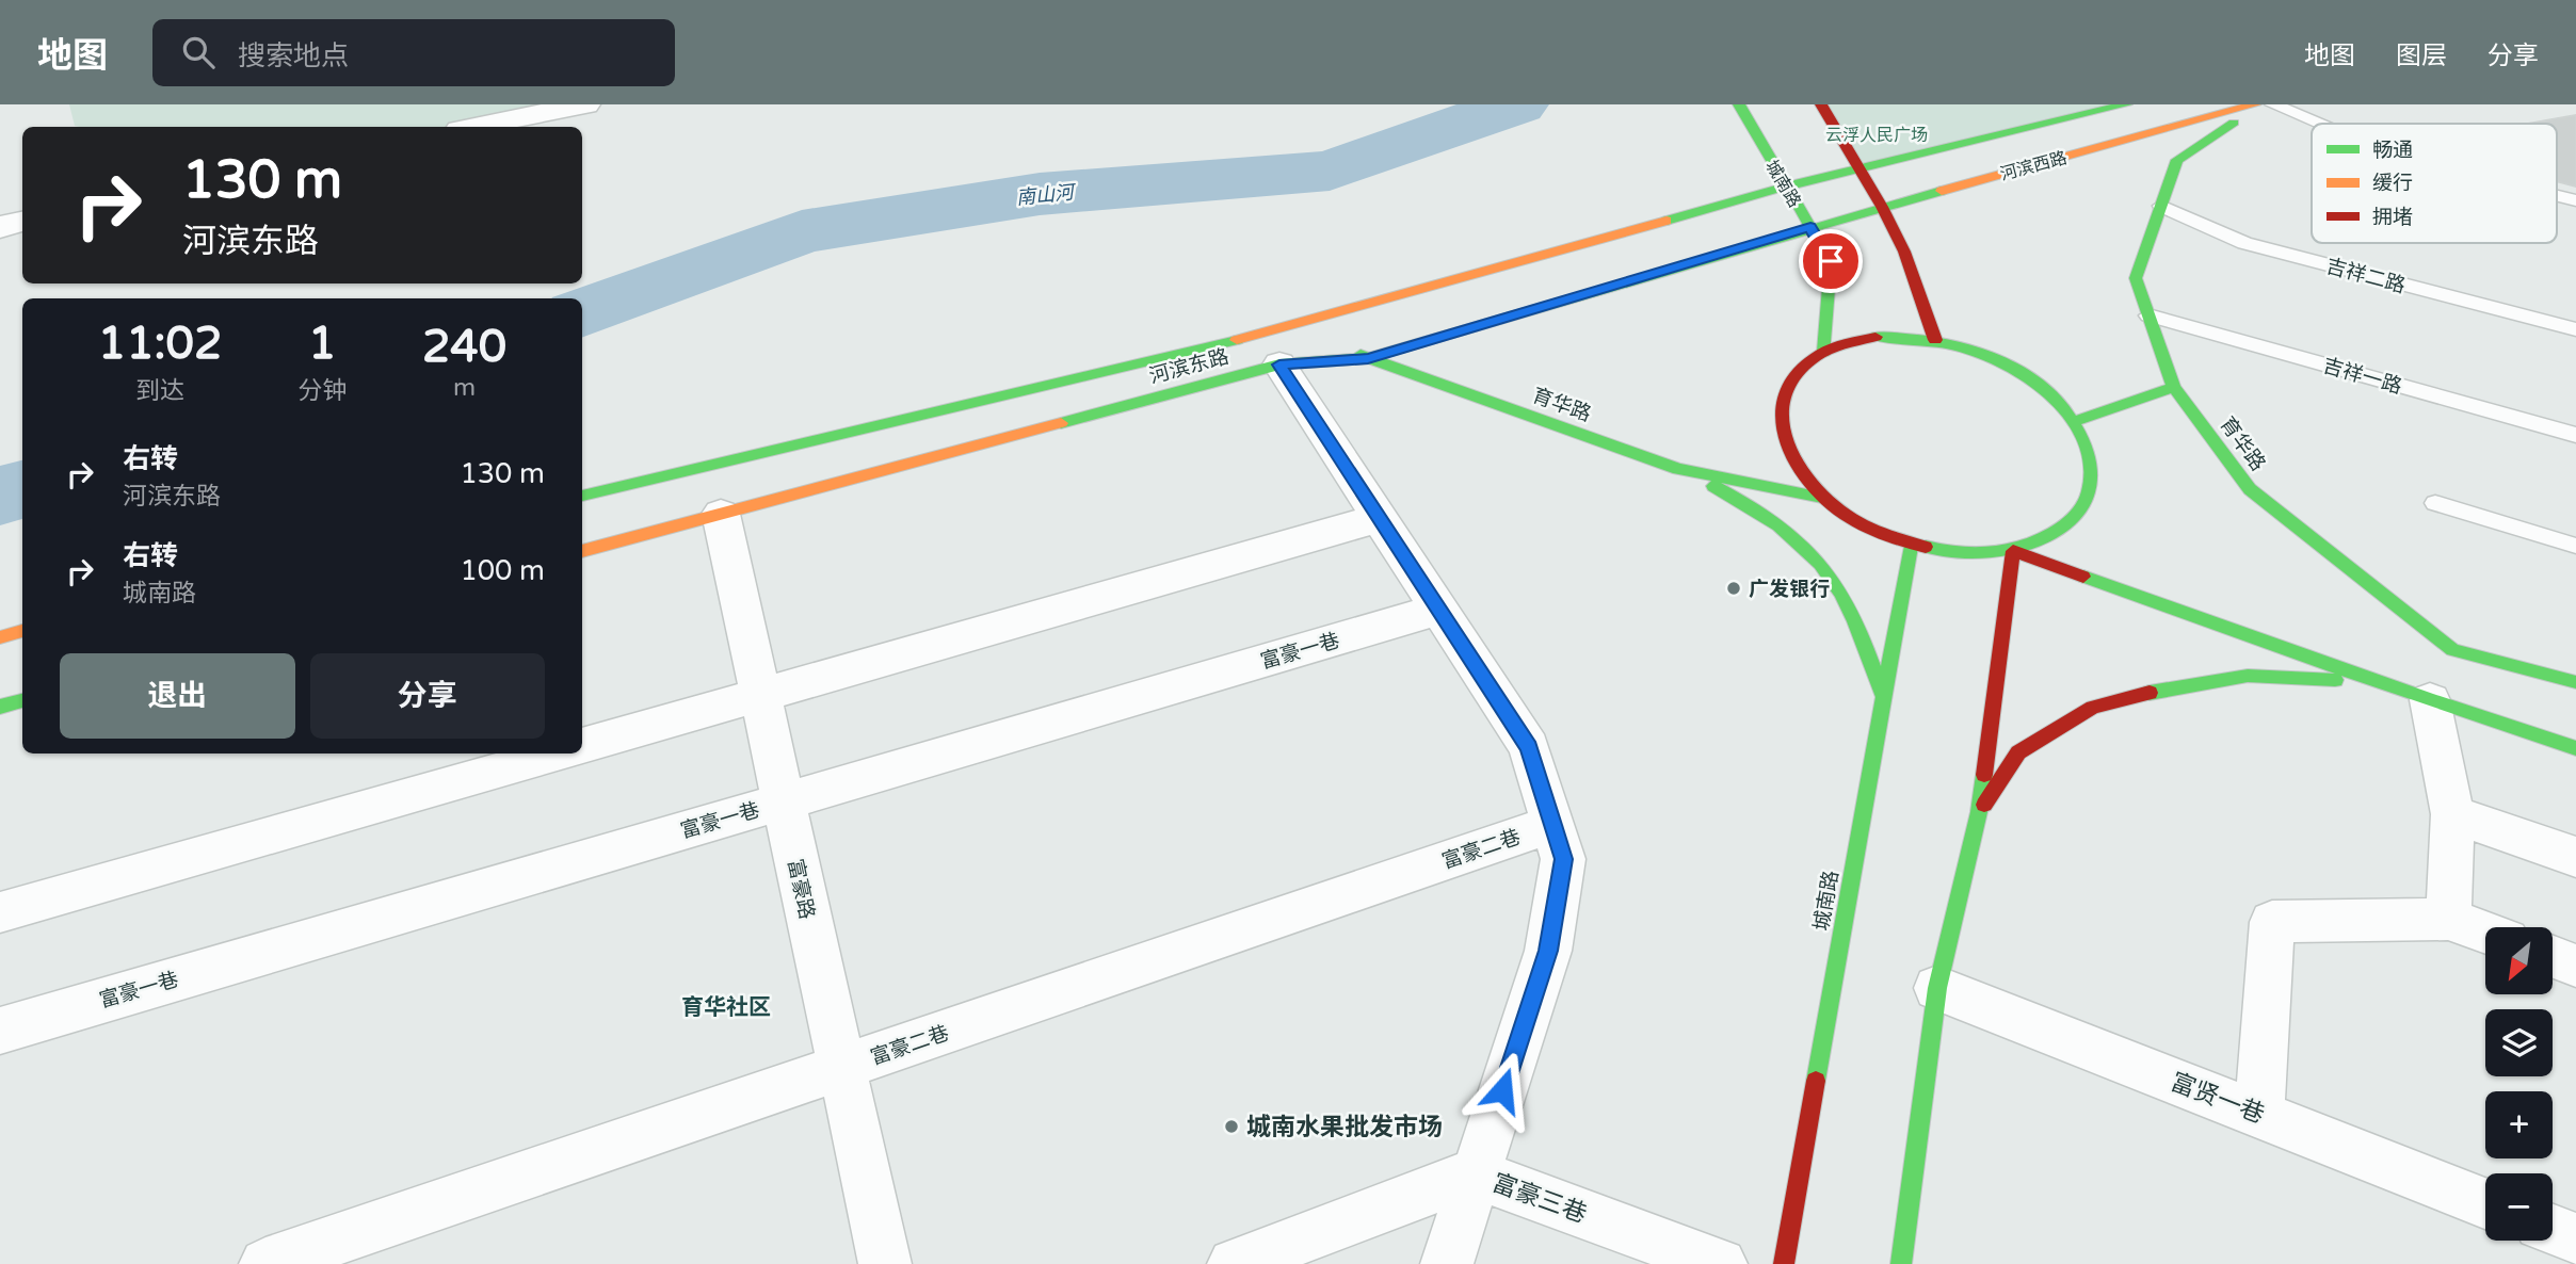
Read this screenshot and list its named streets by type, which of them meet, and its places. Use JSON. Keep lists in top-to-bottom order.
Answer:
{
  "streets": {
    "main road": [
      "河滨西路",
      "城南路",
      "河滨东路",
      "育华路"
    ],
    "street": [
      "富豪一巷",
      "富豪二巷",
      "富豪路",
      "富贤一巷",
      "富豪三巷"
    ],
    "lane": ["吉祥二路", "吉祥一路"]
  },
  "crossings": [
    ["河滨西路", "城南路"],
    ["河滨西路", "河滨东路"],
    ["城南路", "河滨东路"],
    ["城南路", "育华路"],
    ["吉祥二路", "育华路"],
    ["河滨东路", "育华路"],
    ["河滨东路", "富豪路"],
    ["吉祥一路", "育华路"],
    ["富豪一巷", "富豪路"],
    ["富豪二巷", "富豪路"]
  ],
  "districts": ["育华社区"],
  "water": ["南山河"],
  "parks": ["云浮人民广场"],
  "places": ["广发银行", "城南水果批发市场"],
  "legend": ["畅通", "缓行", "拥堵"],
  "north": "bottom left",
  "page": {
    "header": "地图",
    "search": "搜索地点",
    "nav": ["地图", "图层", "分享"],
    "turn": ["130 m", "河滨东路"],
    "eta": [
      "11:02",
      "到达",
      "1",
      "分钟",
      "240",
      "m"
    ],
    "list": [
      {
        "name": "右转",
        "note": "河滨东路",
        "value": "130 m"
      },
      {
        "name": "右转",
        "note": "城南路",
        "value": "100 m"
      }
    ],
    "buttons": ["退出", "分享"],
    "map_buttons": ["+", "−"]
  }
}
